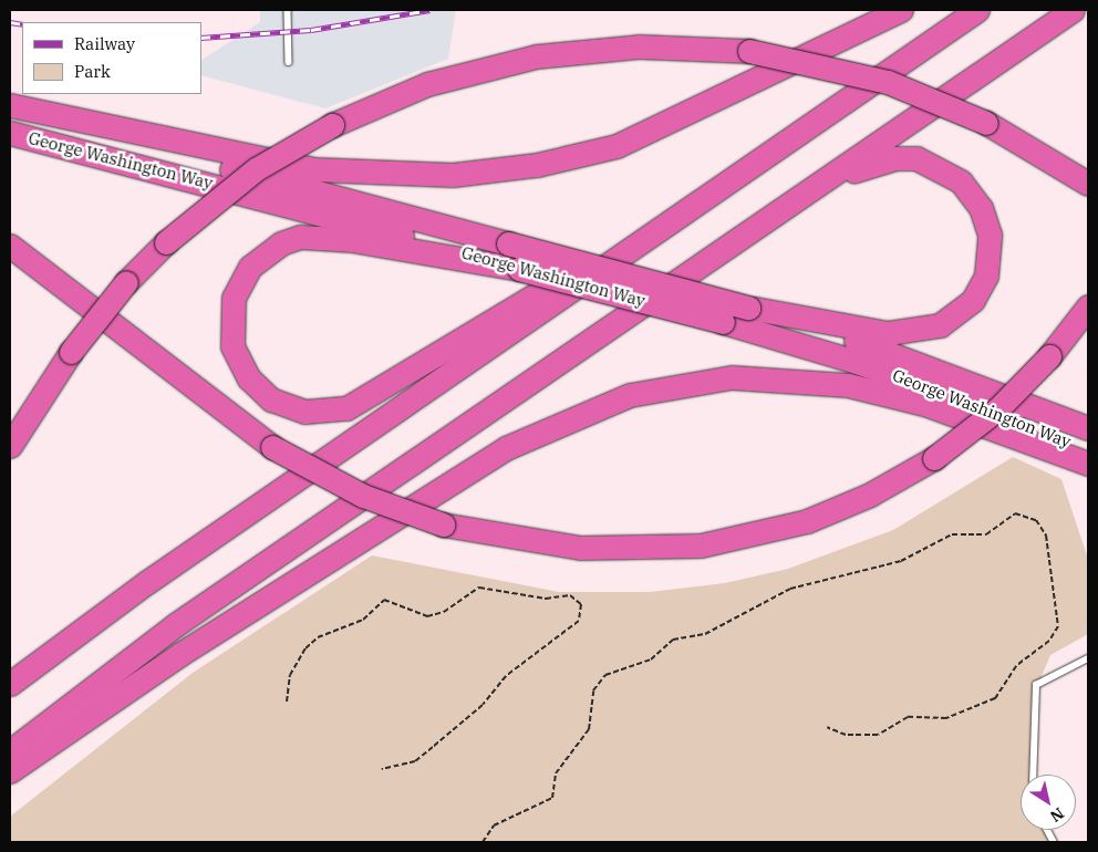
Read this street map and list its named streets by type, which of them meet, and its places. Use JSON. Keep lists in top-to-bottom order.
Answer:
{
  "streets": {
    "highway": ["George Washington Way"]
  },
  "legend": ["Railway", "Park"],
  "north": "bottom right"
}
